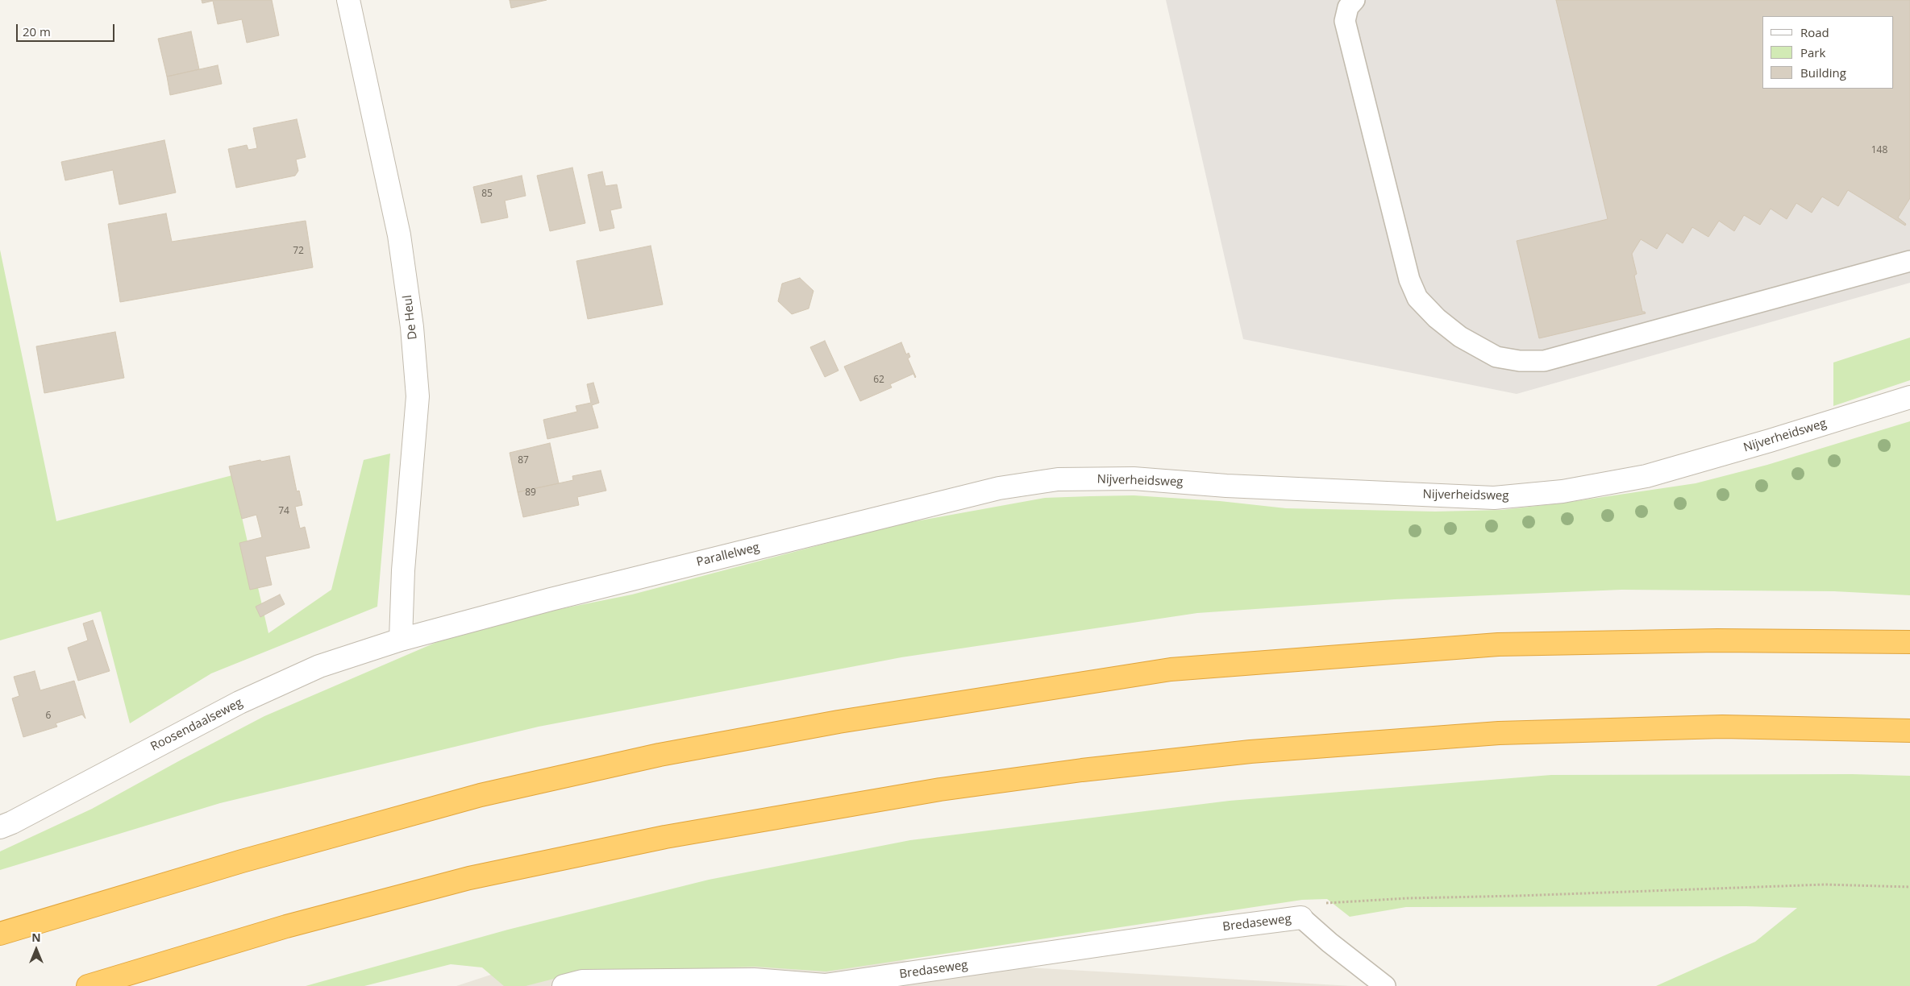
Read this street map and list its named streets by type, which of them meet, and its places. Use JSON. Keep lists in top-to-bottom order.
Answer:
{
  "streets": {
    "street": [
      "De Heul",
      "Nijverheidsweg",
      "Parallelweg",
      "Roosendaalseweg",
      "Bredaseweg"
    ]
  },
  "crossings": [
    ["De Heul", "Parallelweg"],
    ["De Heul", "Roosendaalseweg"],
    ["Nijverheidsweg", "Parallelweg"],
    ["Parallelweg", "Roosendaalseweg"]
  ],
  "house_numbers": [
    "148",
    "85",
    "72",
    "62",
    "87",
    "89",
    "74",
    "6"
  ],
  "legend": ["Road", "Park", "Building"],
  "scale_bar": "20 m",
  "north": "top"
}
